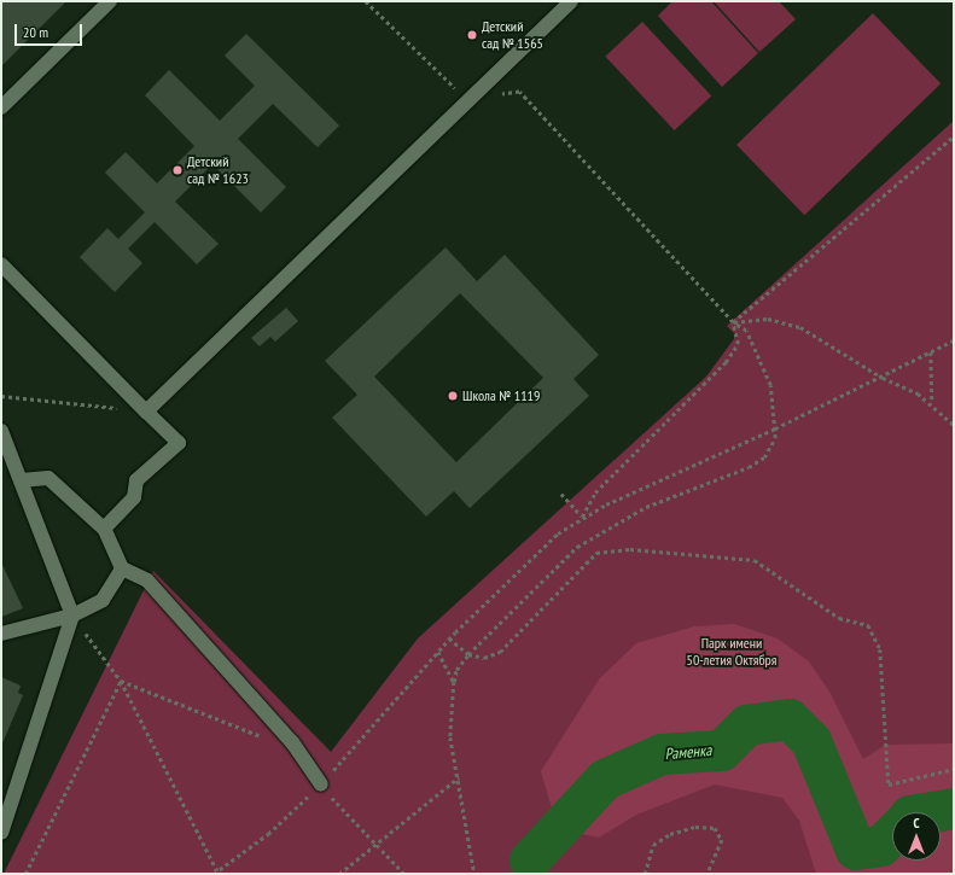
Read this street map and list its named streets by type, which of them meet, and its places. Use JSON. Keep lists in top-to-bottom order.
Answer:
{
  "water": ["Раменка"],
  "parks": ["Парк имени 50-летия Октября"],
  "places": ["Детский сад № 1565", "Детский сад № 1623", "Школа № 1119"],
  "scale_bar": "20 m",
  "north": "top"
}
